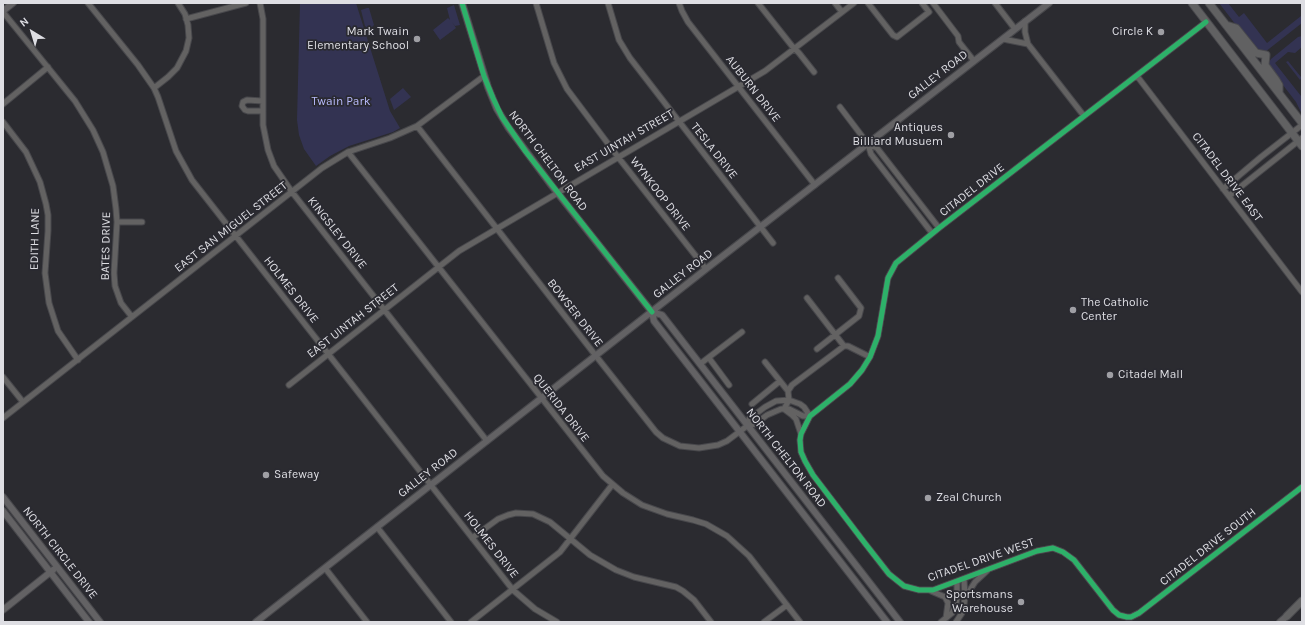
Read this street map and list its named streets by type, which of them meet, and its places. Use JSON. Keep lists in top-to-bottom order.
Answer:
{
  "streets": {
    "main road": ["GALLEY ROAD", "NORTH CHELTON ROAD", "NORTH CIRCLE DRIVE"],
    "street": [
      "AUBURN DRIVE",
      "EAST UINTAH STREET",
      "TESLA DRIVE",
      "CITADEL DRIVE EAST",
      "CITADEL DRIVE",
      "WYNKOOP DRIVE",
      "EAST SAN MIGUEL STREET",
      "KINGSLEY DRIVE",
      "EDITH LANE",
      "BATES DRIVE",
      "HOLMES DRIVE",
      "BOWSER DRIVE",
      "QUERIDA DRIVE",
      "CITADEL DRIVE SOUTH",
      "CITADEL DRIVE WEST"
    ]
  },
  "crossings": [
    ["GALLEY ROAD", "AUBURN DRIVE"],
    ["GALLEY ROAD", "TESLA DRIVE"],
    ["GALLEY ROAD", "NORTH CHELTON ROAD"],
    ["GALLEY ROAD", "WYNKOOP DRIVE"],
    ["GALLEY ROAD", "KINGSLEY DRIVE"],
    ["GALLEY ROAD", "HOLMES DRIVE"],
    ["GALLEY ROAD", "BOWSER DRIVE"],
    ["GALLEY ROAD", "QUERIDA DRIVE"],
    ["AUBURN DRIVE", "EAST UINTAH STREET"],
    ["EAST UINTAH STREET", "TESLA DRIVE"],
    ["EAST UINTAH STREET", "NORTH CHELTON ROAD"],
    ["EAST UINTAH STREET", "WYNKOOP DRIVE"],
    ["EAST UINTAH STREET", "KINGSLEY DRIVE"],
    ["EAST UINTAH STREET", "HOLMES DRIVE"],
    ["EAST UINTAH STREET", "BOWSER DRIVE"],
    ["EAST UINTAH STREET", "QUERIDA DRIVE"],
    ["NORTH CHELTON ROAD", "EAST SAN MIGUEL STREET"],
    ["NORTH CHELTON ROAD", "BOWSER DRIVE"],
    ["CITADEL DRIVE EAST", "CITADEL DRIVE"],
    ["CITADEL DRIVE", "CITADEL DRIVE WEST"],
    ["EAST SAN MIGUEL STREET", "KINGSLEY DRIVE"],
    ["EAST SAN MIGUEL STREET", "EDITH LANE"],
    ["EAST SAN MIGUEL STREET", "BATES DRIVE"],
    ["EAST SAN MIGUEL STREET", "HOLMES DRIVE"],
    ["EAST SAN MIGUEL STREET", "BOWSER DRIVE"],
    ["EAST SAN MIGUEL STREET", "QUERIDA DRIVE"],
    ["CITADEL DRIVE SOUTH", "CITADEL DRIVE WEST"]
  ],
  "parks": ["Twain Park"],
  "places": [
    "Circle K",
    "Mark Twain Elementary School",
    "Antiques Billiard Musuem",
    "The Catholic Center",
    "Citadel Mall",
    "Safeway",
    "Zeal Church",
    "Sportsmans Warehouse"
  ],
  "north": "top left"
}
